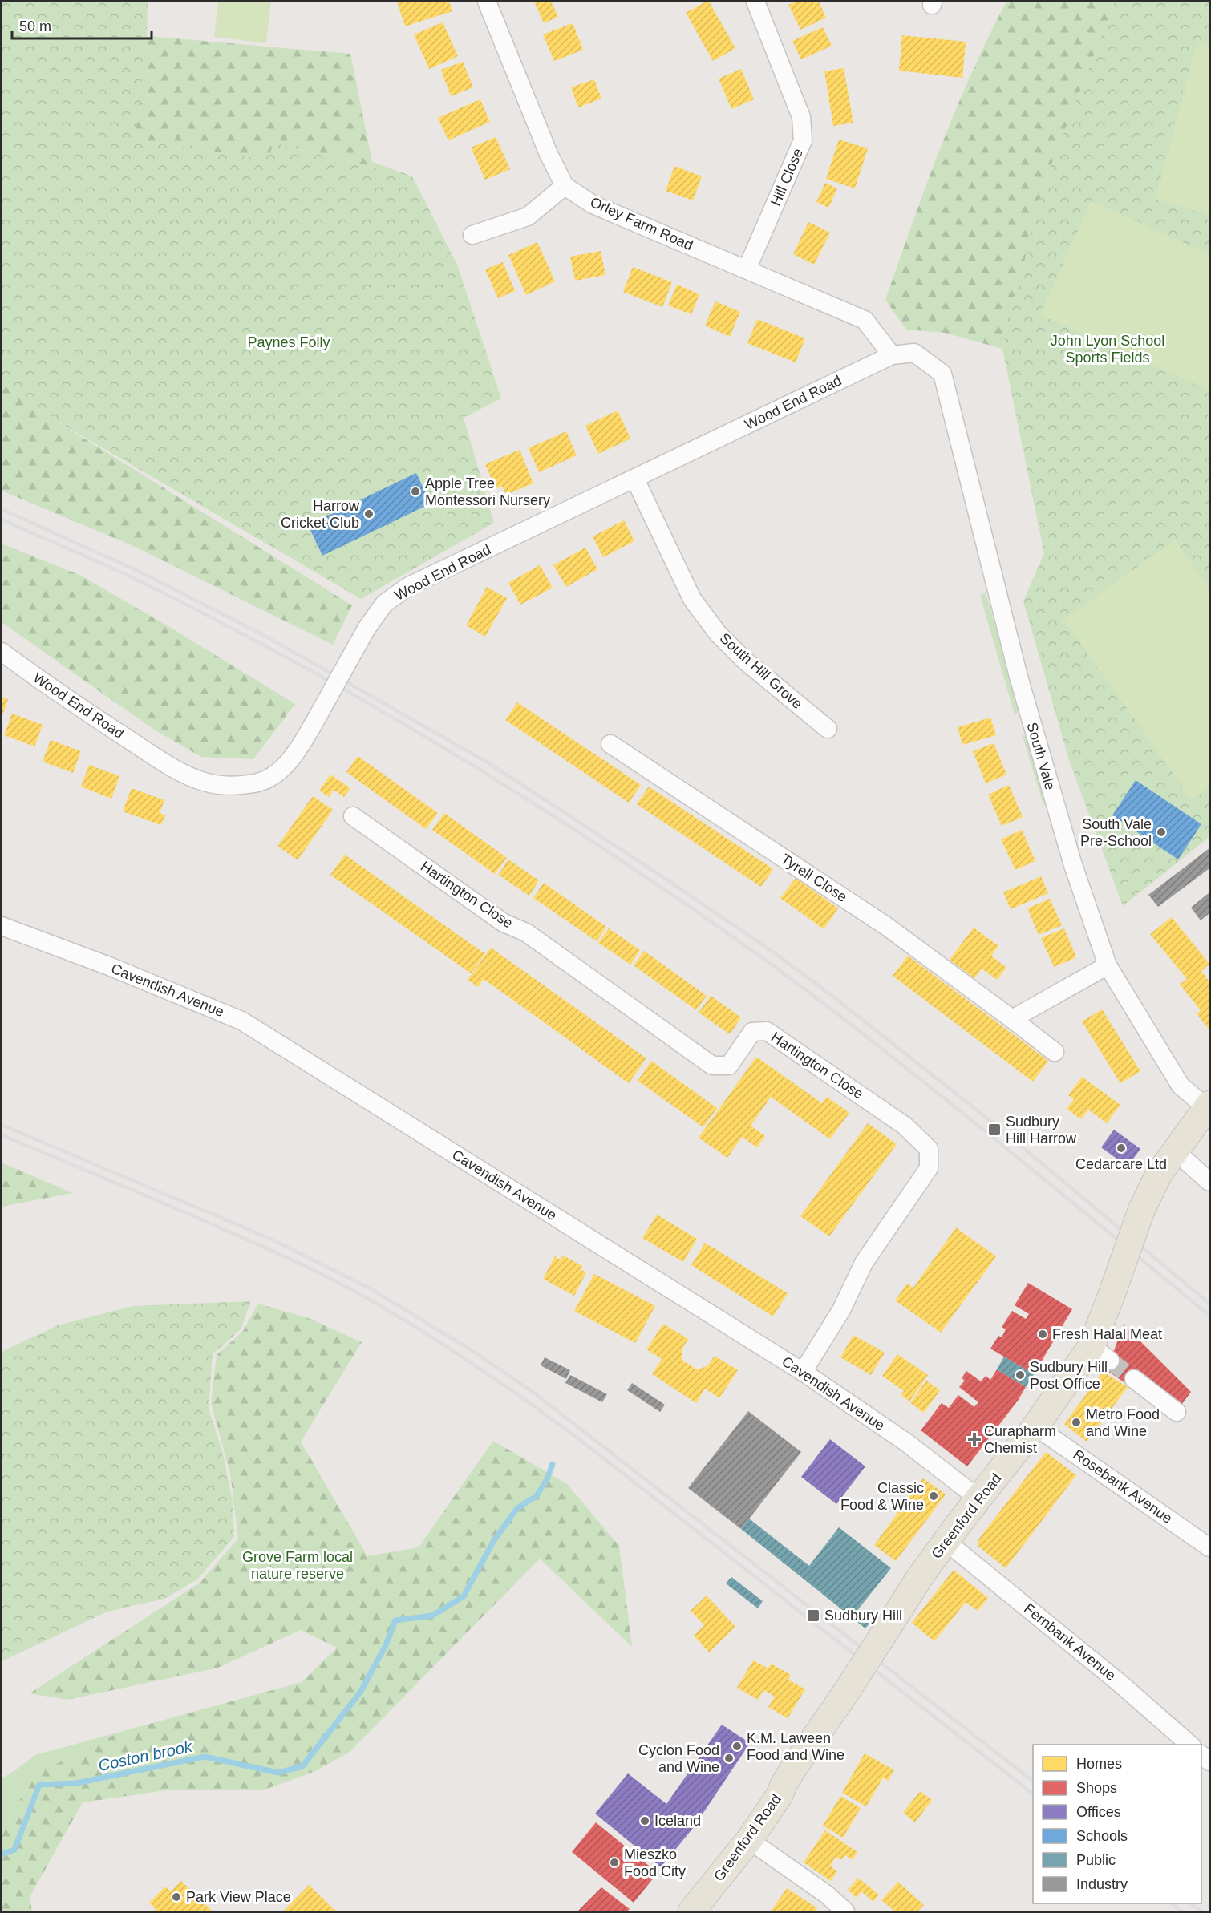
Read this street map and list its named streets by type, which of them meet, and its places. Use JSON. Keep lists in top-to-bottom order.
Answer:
{
  "streets": {
    "main road": ["Greenford Road"],
    "street": [
      "Hill Close",
      "Orley Farm Road",
      "Wood End Road",
      "South Hill Grove",
      "South Vale",
      "Tyrell Close",
      "Hartington Close",
      "Cavendish Avenue",
      "Rosebank Avenue",
      "Fernbank Avenue"
    ]
  },
  "crossings": [
    ["Hill Close", "Orley Farm Road"],
    ["Orley Farm Road", "Wood End Road"],
    ["Wood End Road", "South Hill Grove"],
    ["Wood End Road", "South Vale"],
    ["South Vale", "Greenford Road"],
    ["Hartington Close", "Cavendish Avenue"],
    ["Cavendish Avenue", "Greenford Road"],
    ["Rosebank Avenue", "Greenford Road"],
    ["Greenford Road", "Fernbank Avenue"]
  ],
  "water": ["Coston brook"],
  "parks": ["John Lyon School Sports Fields", "Paynes Folly", "Grove Farm local nature reserve"],
  "places": {
    "other": [
      "Apple Tree Montessori Nursery",
      "Harrow Cricket Club",
      "South Vale Pre-School",
      "Cedarcare Ltd",
      "Fresh Halal Meat",
      "Sudbury Hill Post Office",
      "Metro Food and Wine",
      "Classic Food & Wine",
      "K.M. Laween Food and Wine",
      "Cyclon Food and Wine",
      "Iceland",
      "Mieszko Food City",
      "Park View Place"
    ],
    "transit": ["Sudbury Hill Harrow", "Sudbury Hill"],
    "health": ["Curapharm Chemist"]
  },
  "legend": [
    "Homes",
    "Shops",
    "Offices",
    "Schools",
    "Public",
    "Industry"
  ],
  "scale_bar": "50 m"
}
